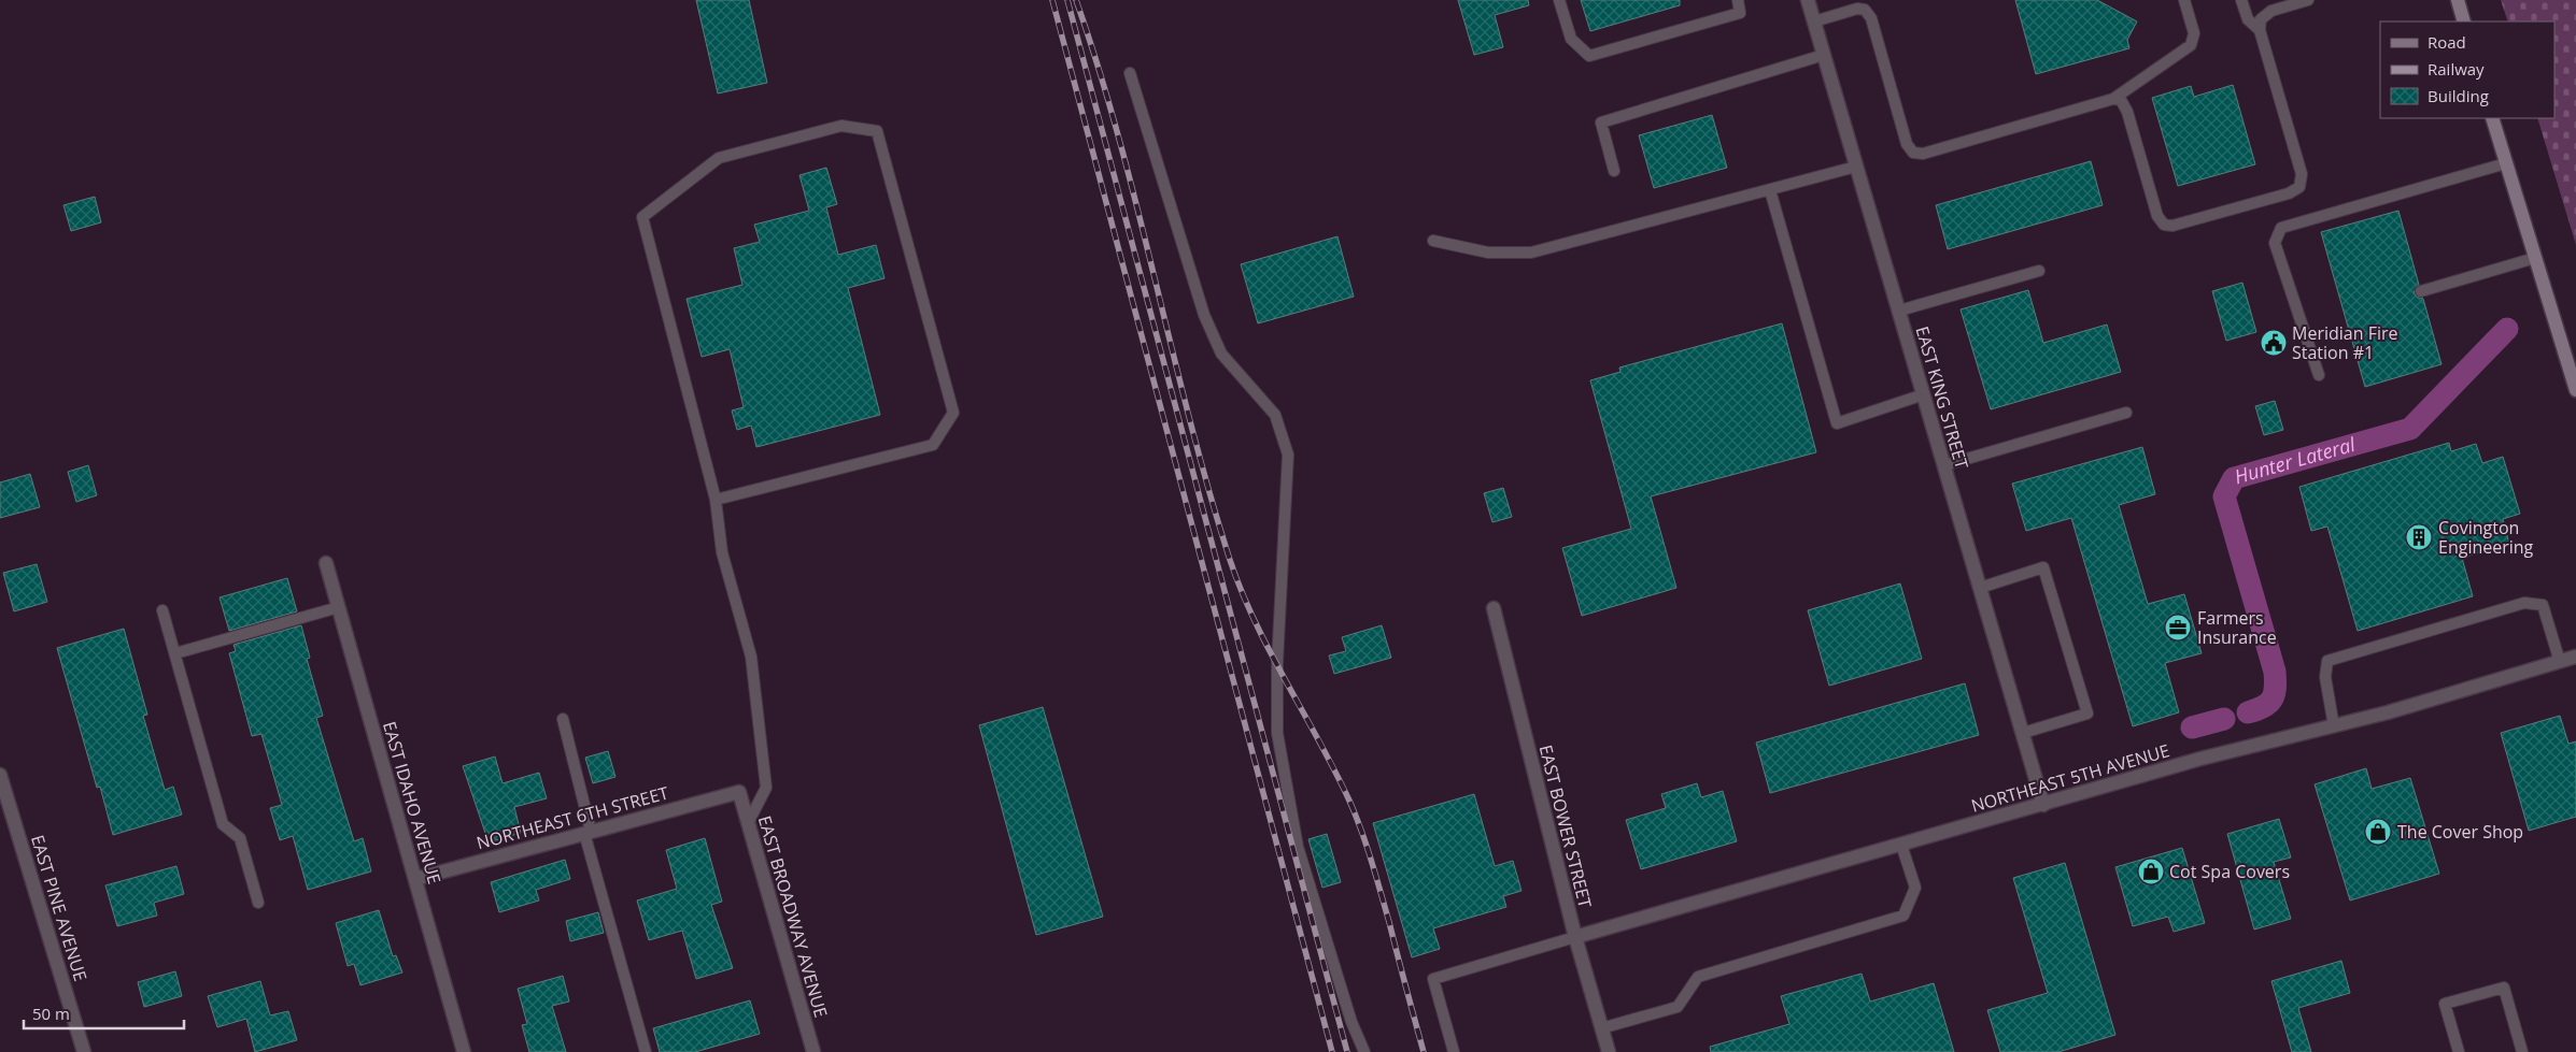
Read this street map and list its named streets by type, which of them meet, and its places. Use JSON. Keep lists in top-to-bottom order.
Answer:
{
  "streets": {
    "street": [
      "EAST KING STREET",
      "NORTHEAST 5TH AVENUE",
      "EAST IDAHO AVENUE",
      "NORTHEAST 6TH STREET",
      "EAST BOWER STREET",
      "EAST PINE AVENUE",
      "EAST BROADWAY AVENUE"
    ]
  },
  "crossings": [
    ["EAST KING STREET", "NORTHEAST 5TH AVENUE"],
    ["NORTHEAST 5TH AVENUE", "EAST BOWER STREET"],
    ["EAST IDAHO AVENUE", "NORTHEAST 6TH STREET"],
    ["NORTHEAST 6TH STREET", "EAST BROADWAY AVENUE"]
  ],
  "water": ["Hunter Lateral"],
  "places": {
    "public building": ["Meridian Fire Station #1"],
    "building": ["Covington Engineering"],
    "office": ["Farmers Insurance"],
    "shop": ["The Cover Shop", "Cot Spa Covers"]
  },
  "legend": ["Road", "Railway", "Building"],
  "scale_bar": "50 m"
}
